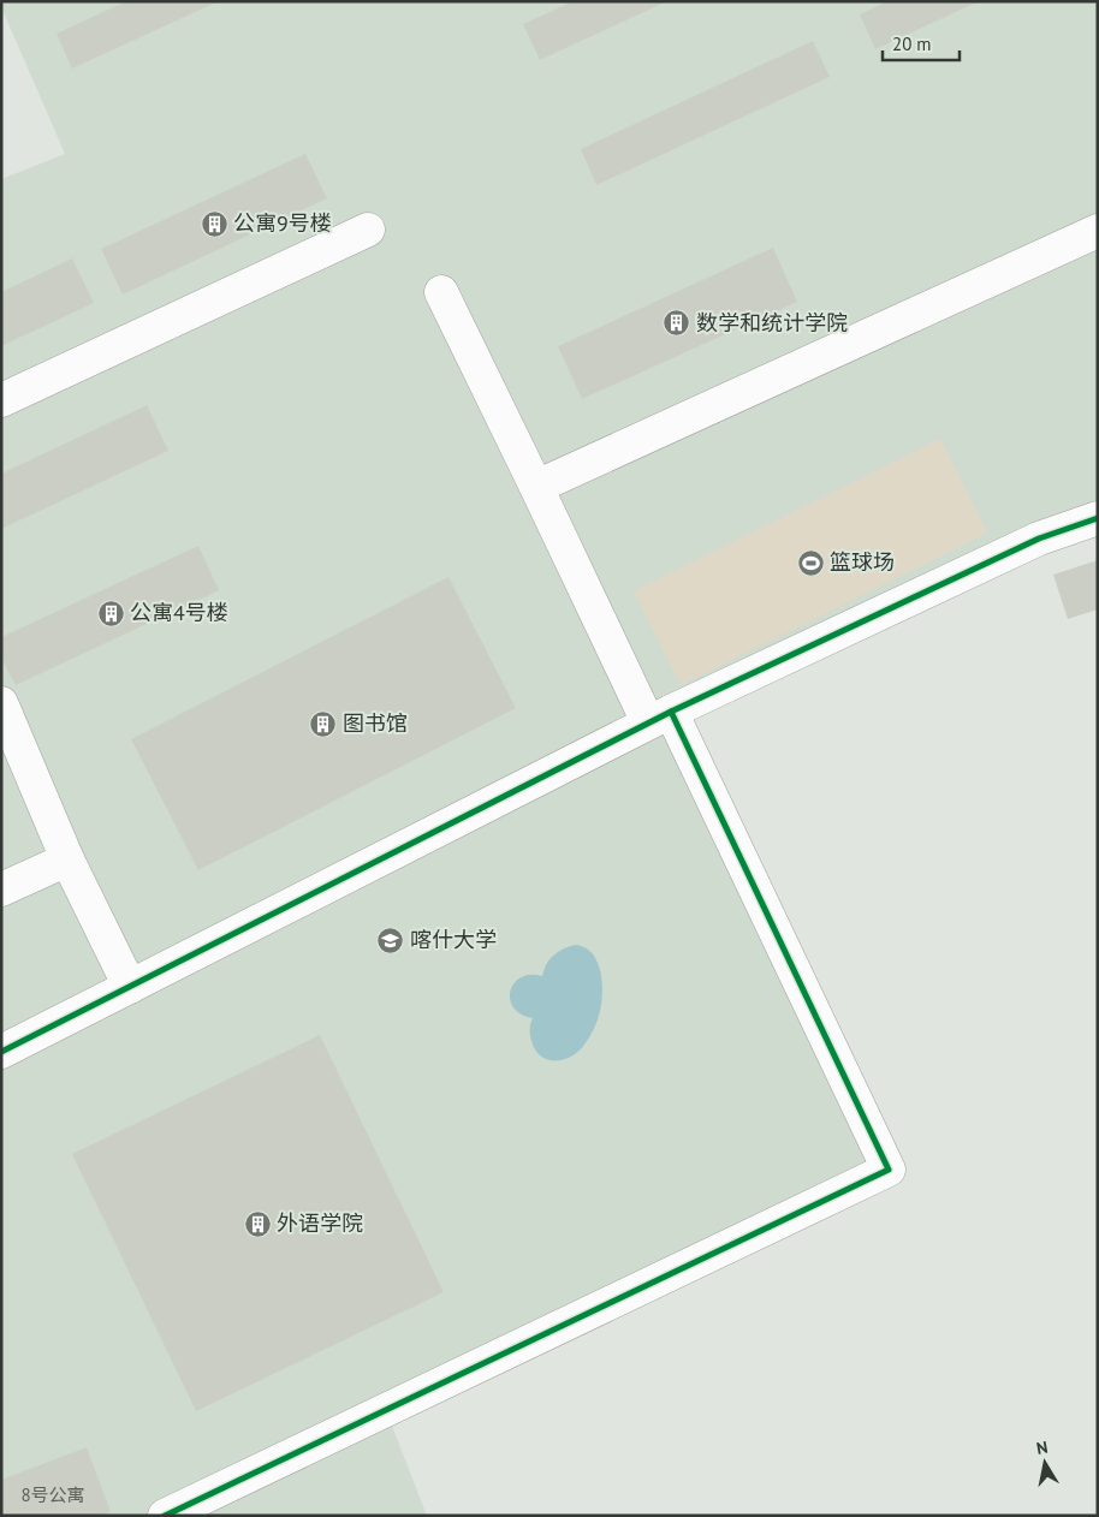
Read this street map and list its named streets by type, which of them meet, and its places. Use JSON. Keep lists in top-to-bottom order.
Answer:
{
  "places": {
    "building": [
      "公寓9号楼",
      "数学和统计学院",
      "公寓4号楼",
      "图书馆",
      "外语学院"
    ],
    "sports": ["篮球场"],
    "school or university": ["喀什大学"]
  },
  "house_numbers": ["8号公寓"],
  "scale_bar": "20 m",
  "north": "top"
}
